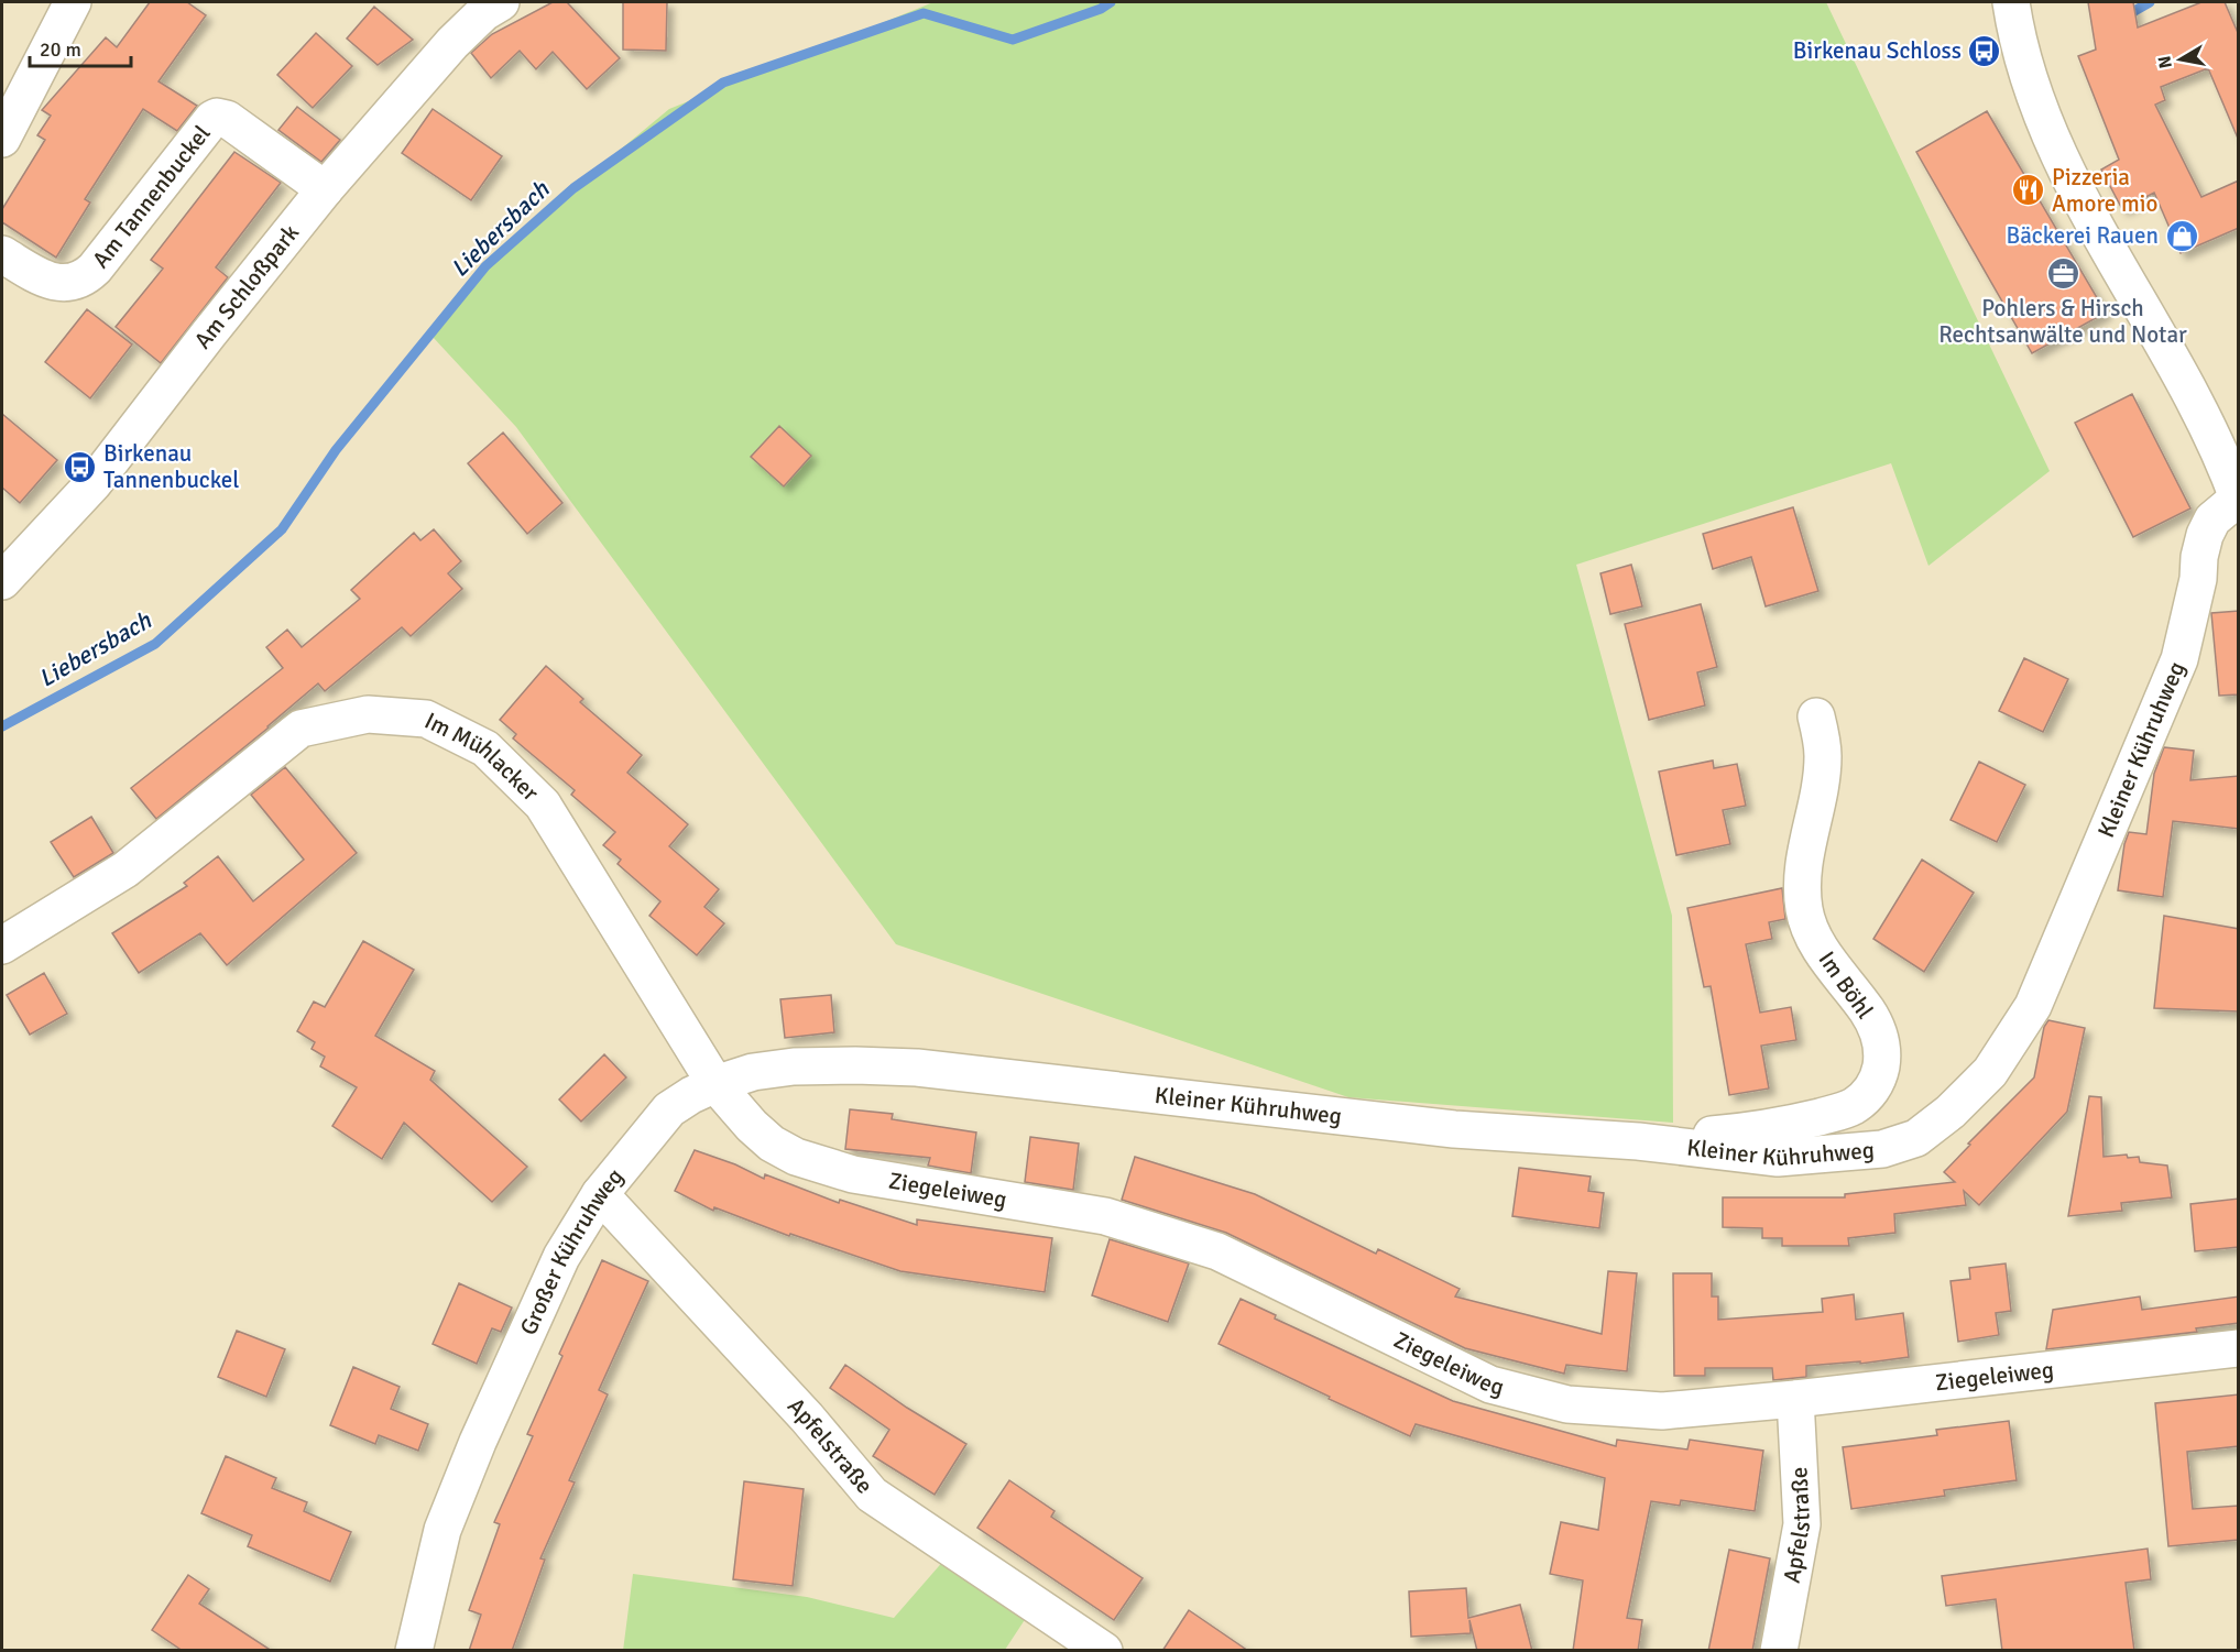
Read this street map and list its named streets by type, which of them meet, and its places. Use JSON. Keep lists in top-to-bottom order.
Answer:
{
  "streets": {
    "street": [
      "Am Tannenbuckel",
      "Am Schloßpark",
      "Kleiner Kühruhweg",
      "Im Mühlacker",
      "Im Böhl",
      "Ziegeleiweg",
      "Großer Kühruhweg",
      "Apfelstraße"
    ]
  },
  "crossings": [
    ["Am Tannenbuckel", "Am Schloßpark"],
    ["Kleiner Kühruhweg", "Im Böhl"],
    ["Kleiner Kühruhweg", "Großer Kühruhweg"],
    ["Im Mühlacker", "Ziegeleiweg"],
    ["Im Mühlacker", "Großer Kühruhweg"],
    ["Ziegeleiweg", "Großer Kühruhweg"],
    ["Ziegeleiweg", "Apfelstraße"],
    ["Großer Kühruhweg", "Apfelstraße"]
  ],
  "water": ["Liebersbach"],
  "places": {
    "bus stop": ["Birkenau Schloss", "Birkenau Tannenbuckel"],
    "restaurant": ["Pizzeria Amore mio"],
    "shop": ["Bäckerei Rauen"],
    "office": ["Pohlers & Hirsch Rechtsanwälte und Notar"]
  },
  "scale_bar": "20 m",
  "north": "left"
}
